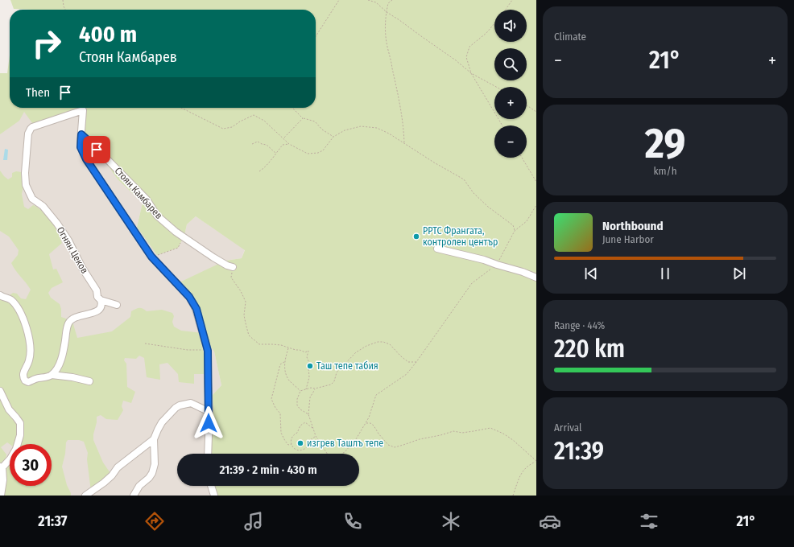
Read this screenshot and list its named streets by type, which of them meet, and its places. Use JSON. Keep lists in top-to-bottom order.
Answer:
{
  "streets": {
    "street": ["Стоян Камбарев", "Огнян Цеков"]
  },
  "crossings": [
    ["Стоян Камбарев", "Огнян Цеков"]
  ],
  "places": ["РРТС Франгата, контролен център", "Таш тепе табия", "изгрев Ташлъ тепе"],
  "page": {
    "tile": [
      "Climate",
      ["29", "km/h"],
      ["Range · 44%", "220 km"],
      ["Arrival", "21:39"]
    ],
    "map_buttons": ["+", "−"],
    "turn": ["400 m", "Стоян Камбарев"],
    "heat": ["−", "21°", "+"],
    "then": "Then",
    "song": ["Northbound", "June Harbor"],
    "limit": "30",
    "trip": "21:39 · 2 min · 430 m",
    "tabs": ["21:37", "21°"]
  }
}
